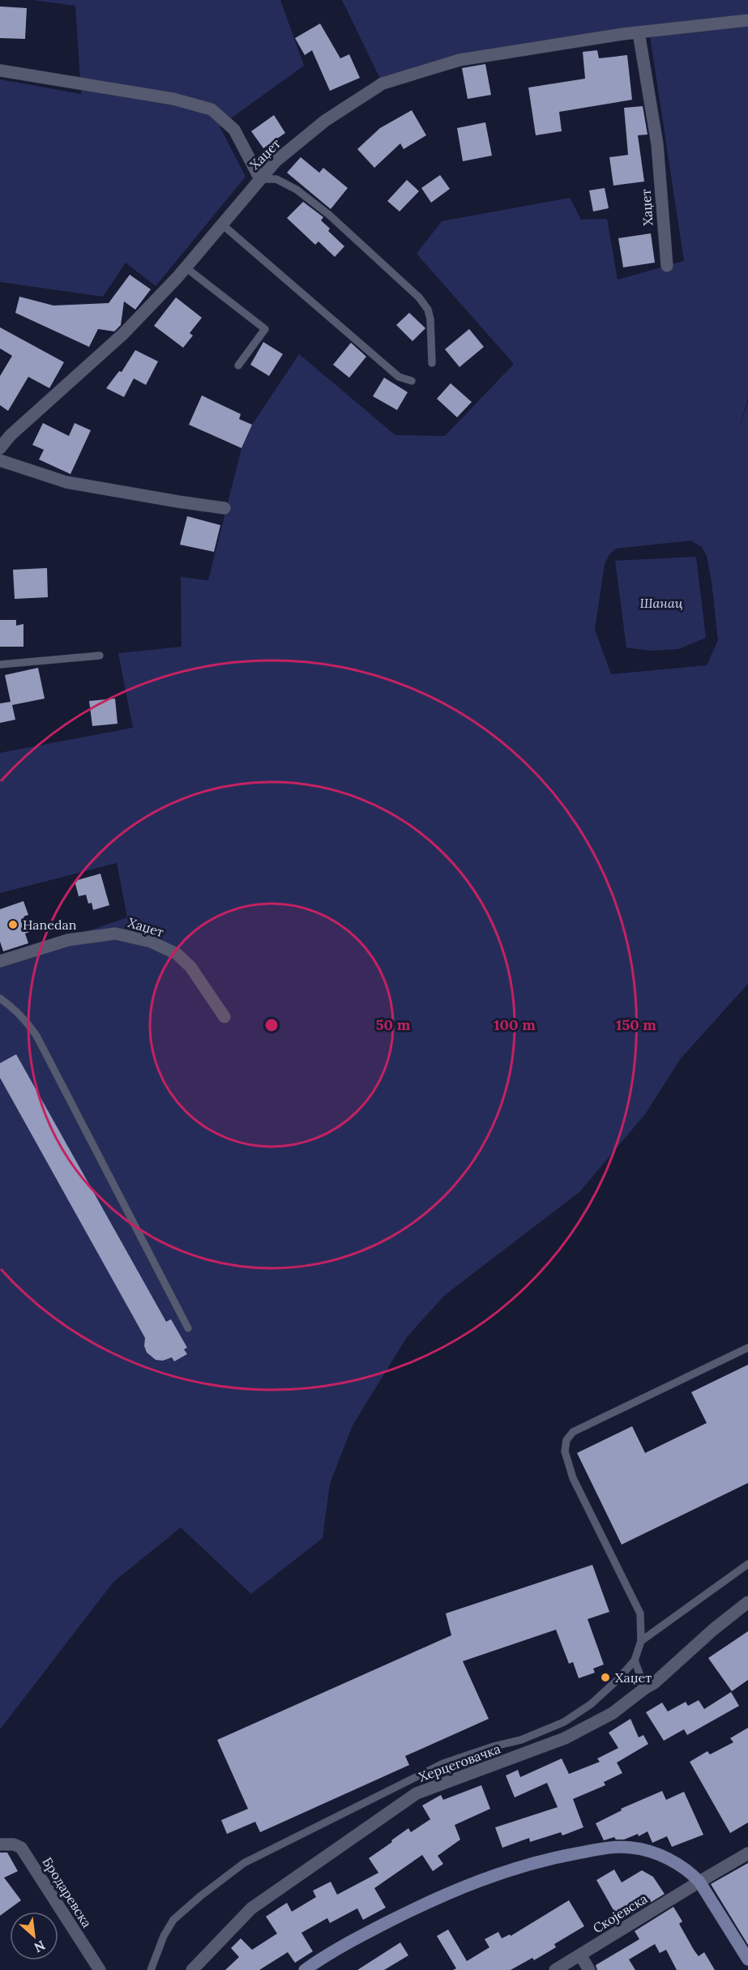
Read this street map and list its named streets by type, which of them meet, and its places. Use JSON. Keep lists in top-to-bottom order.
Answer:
{
  "streets": {
    "street": [
      "Хаџет",
      "Херцеговачка",
      "Бродаревска",
      "Скојевска"
    ]
  },
  "parks": ["Шанац"],
  "places": ["Hanedan", "Хаџет"],
  "north": "bottom right",
  "rings": ["50 m", "100 m", "150 m"]
}
